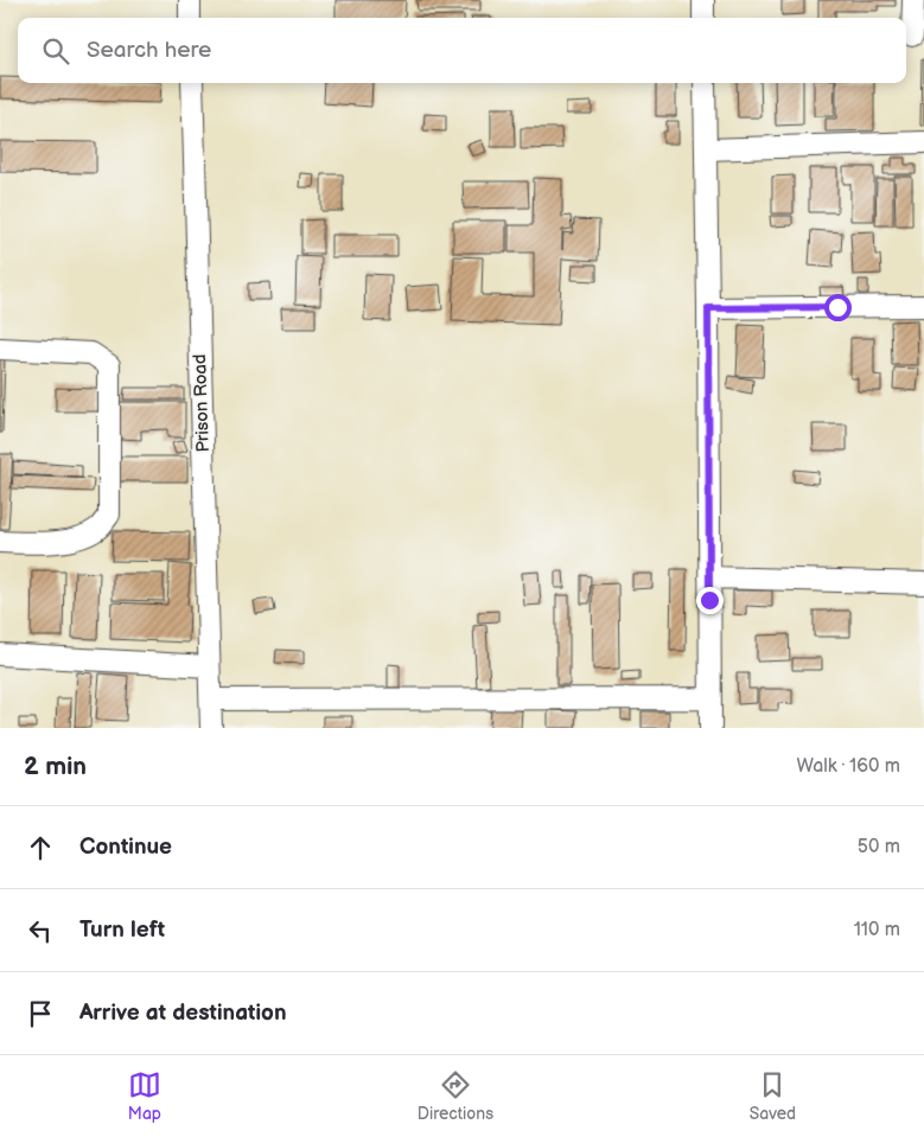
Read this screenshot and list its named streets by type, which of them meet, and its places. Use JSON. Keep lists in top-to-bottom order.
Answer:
{
  "streets": {
    "street": ["Prison Road"]
  },
  "page": {
    "search": "Search here",
    "heading": ["2 min", "Walk · 160 m"],
    "list": [
      ["Continue", "50 m"],
      ["Turn left", "110 m"],
      "Arrive at destination"
    ],
    "nav": ["Map", "Directions", "Saved"]
  }
}
